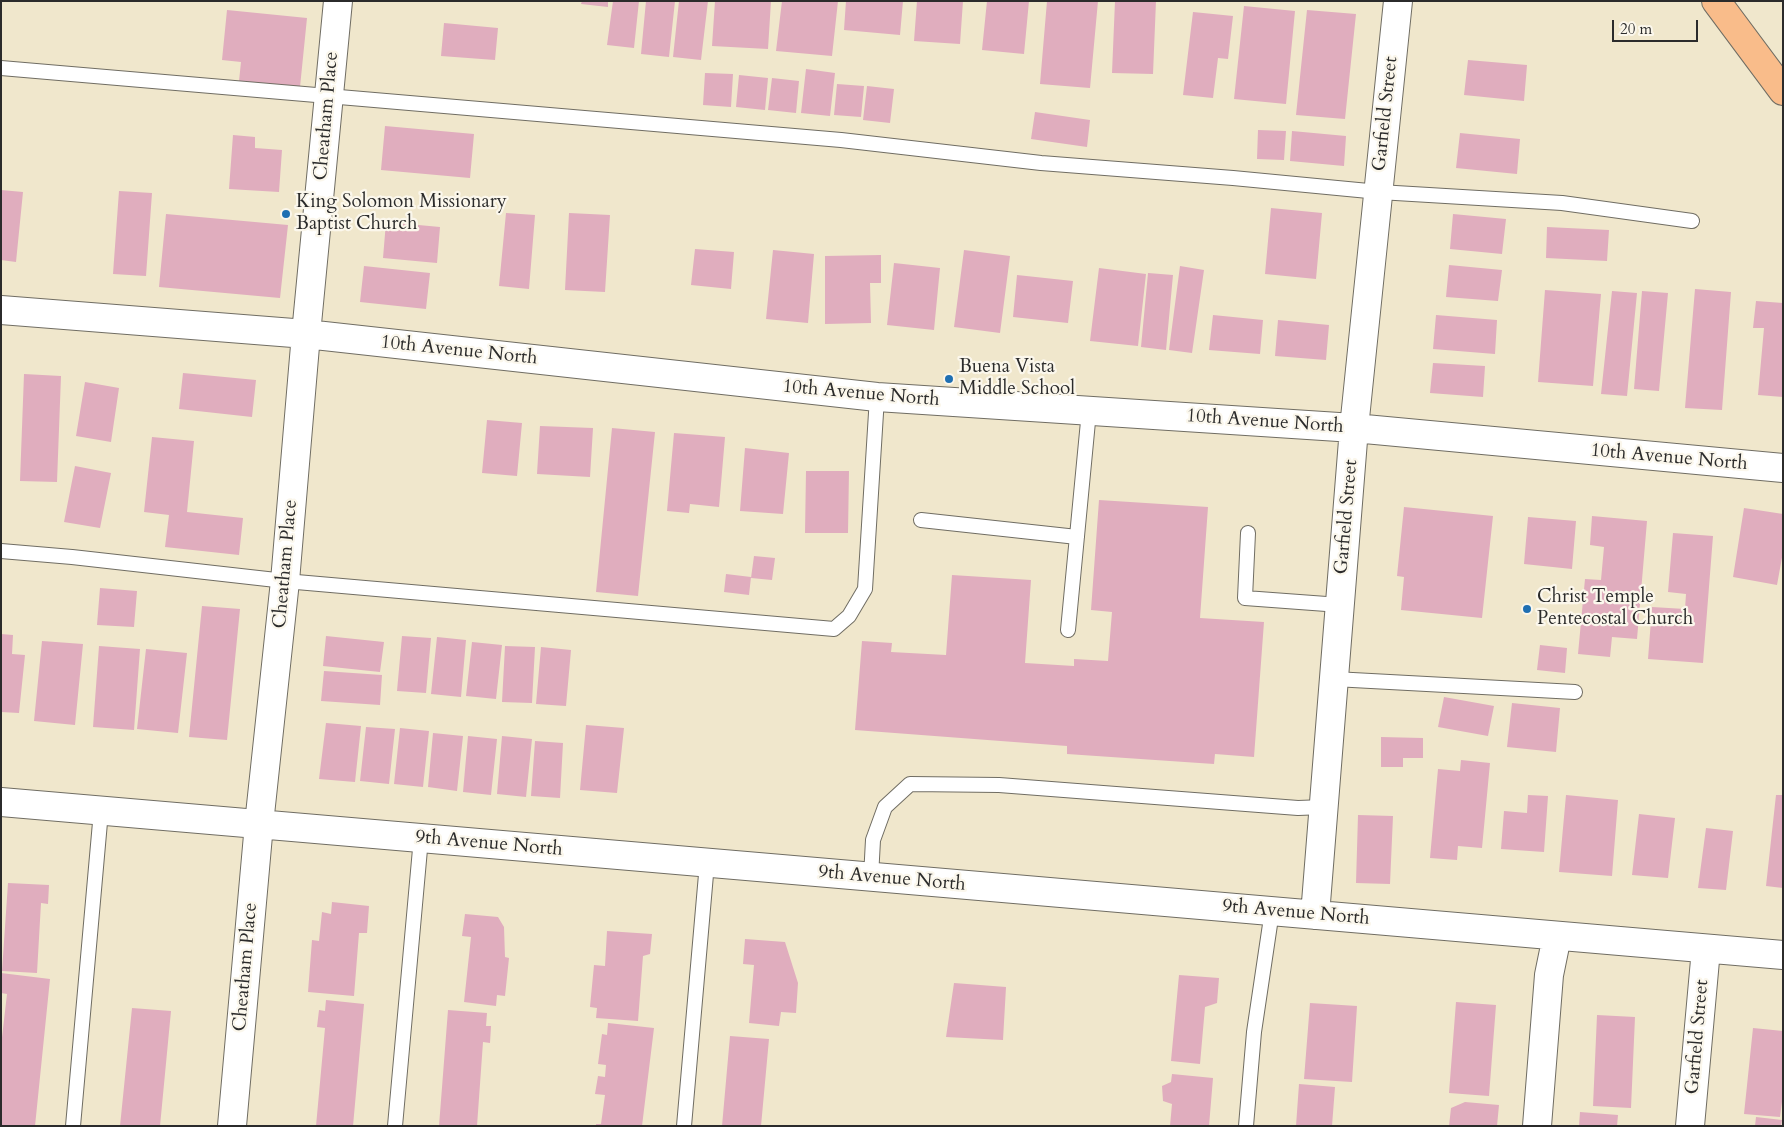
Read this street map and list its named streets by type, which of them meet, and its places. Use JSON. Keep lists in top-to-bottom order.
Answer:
{
  "streets": {
    "street": [
      "Garfield Street",
      "Cheatham Place",
      "10th Avenue North",
      "9th Avenue North"
    ]
  },
  "crossings": [
    ["Garfield Street", "10th Avenue North"],
    ["Garfield Street", "9th Avenue North"],
    ["Cheatham Place", "10th Avenue North"],
    ["Cheatham Place", "9th Avenue North"]
  ],
  "places": ["King Solomon Missionary Baptist Church", "Buena Vista Middle School", "Christ Temple Pentecostal Church"],
  "scale_bar": "20 m"
}
